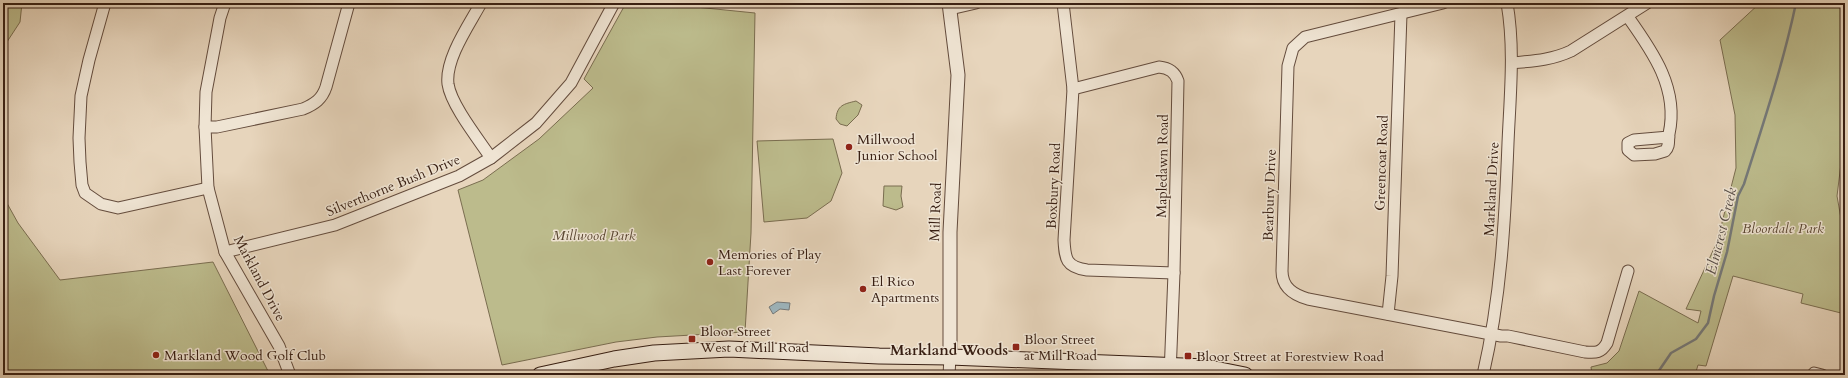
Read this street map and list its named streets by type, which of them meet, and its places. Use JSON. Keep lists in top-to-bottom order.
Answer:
{
  "streets": {
    "street": [
      "Greencoat Road",
      "Mapledawn Road",
      "Silverthorne Bush Drive",
      "Boxbury Road",
      "Markland Drive",
      "Bearbury Drive",
      "Mill Road"
    ]
  },
  "crossings": [
    ["Greencoat Road", "Bearbury Drive"],
    ["Mapledawn Road", "Boxbury Road"],
    ["Silverthorne Bush Drive", "Markland Drive"],
    ["Markland Drive", "Bearbury Drive"]
  ],
  "districts": ["Markland Woods"],
  "water": ["Elmcrest Creek"],
  "parks": ["Bloordale Park", "Millwood Park"],
  "places": {
    "other": [
      "Millwood Junior School",
      "Memories of Play Last Forever",
      "El Rico Apartments",
      "Markland Wood Golf Club"
    ],
    "transit": ["Bloor Street West of Mill Road", "Bloor Street at Mill Road", "Bloor Street at Forestview Road"]
  }
}
